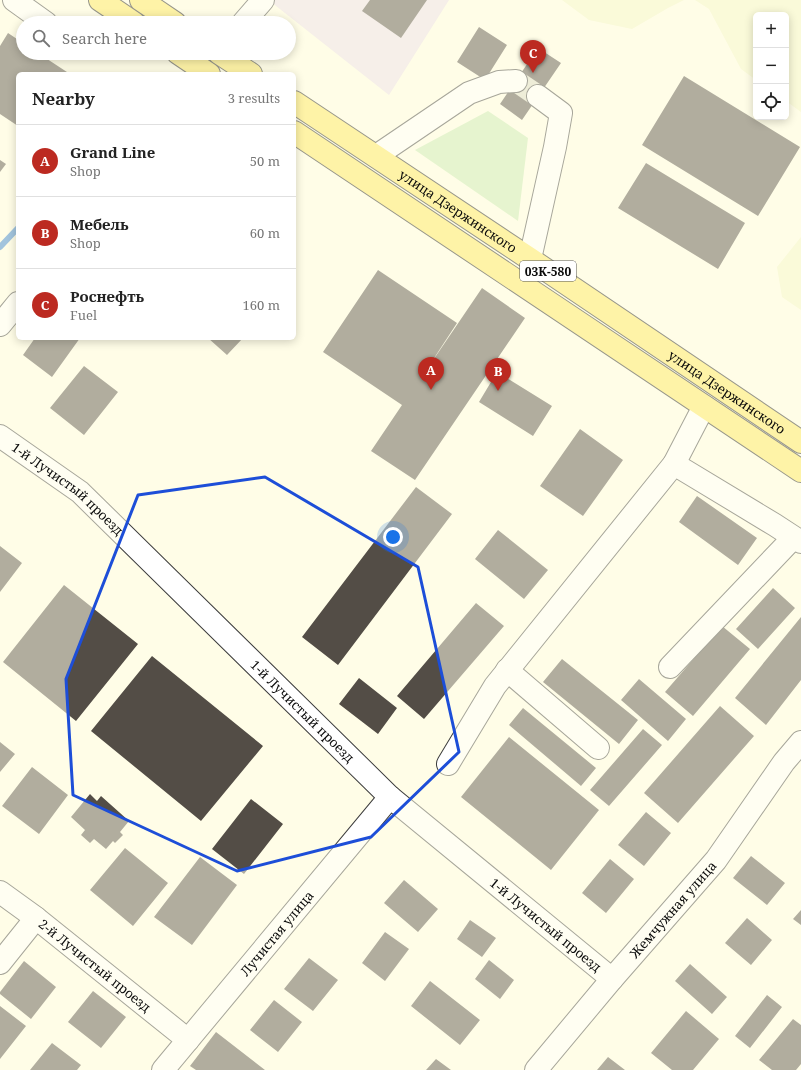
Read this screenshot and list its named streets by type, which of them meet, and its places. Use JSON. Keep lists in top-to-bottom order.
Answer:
{
  "streets": {
    "main road": ["улица Дзержинского", "03К-580"],
    "street": [
      "1-й Лучистый проезд",
      "Жемчужная улица",
      "Лучистая улица",
      "2-й Лучистый проезд"
    ]
  },
  "crossings": [
    ["1-й Лучистый проезд", "Жемчужная улица"],
    ["1-й Лучистый проезд", "Лучистая улица"],
    ["Лучистая улица", "2-й Лучистый проезд"]
  ],
  "page": {
    "map_buttons": ["+", "−"],
    "search": "Search here",
    "pins": ["C", "A", "B"],
    "heading": ["Nearby", "3 results"],
    "list": [
      {
        "mark": "A",
        "name": "Grand Line",
        "note": "Shop",
        "value": "50 m"
      },
      {
        "mark": "B",
        "name": "Мебель",
        "note": "Shop",
        "value": "60 m"
      },
      {
        "mark": "C",
        "name": "Роснефть",
        "note": "Fuel",
        "value": "160 m"
      }
    ]
  }
}
